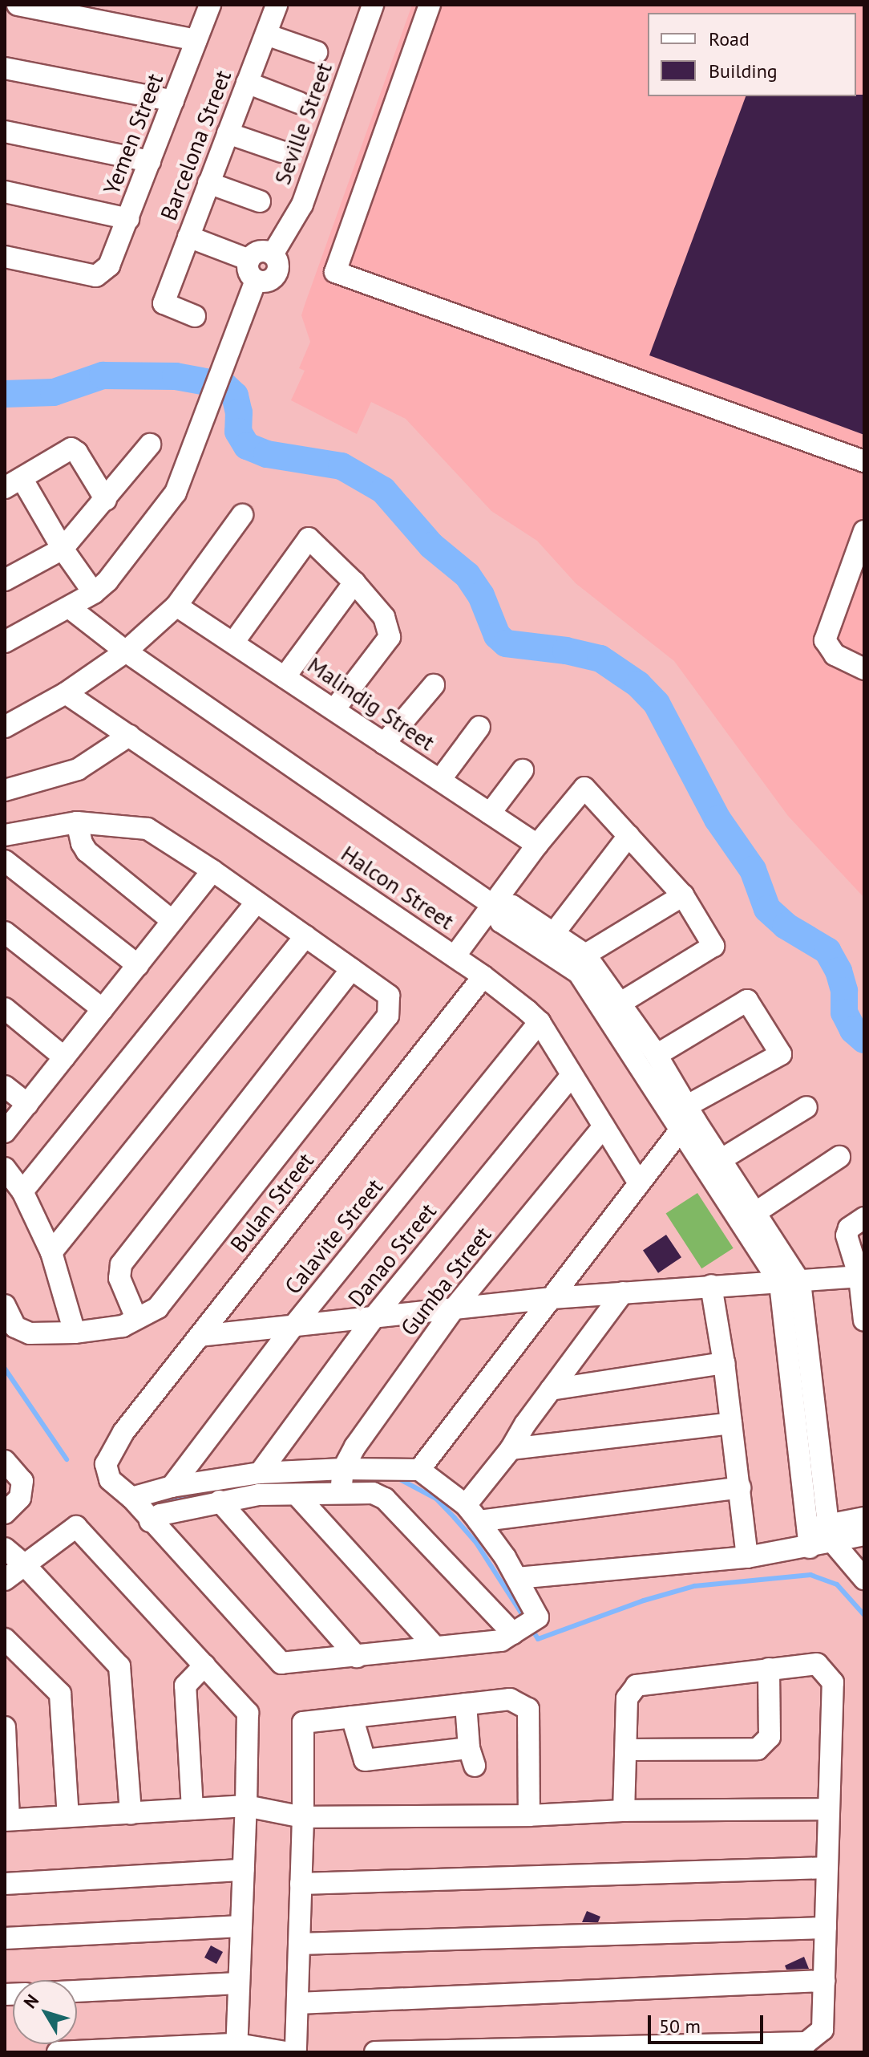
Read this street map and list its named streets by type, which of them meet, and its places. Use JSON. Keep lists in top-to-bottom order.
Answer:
{
  "streets": {
    "street": [
      "Seville Street",
      "Yemen Street",
      "Barcelona Street",
      "Malindig Street",
      "Halcon Street",
      "Bulan Street",
      "Calavite Street",
      "Danao Street",
      "Gumba Street"
    ]
  },
  "crossings": [
    ["Halcon Street", "Bulan Street"],
    ["Halcon Street", "Calavite Street"],
    ["Halcon Street", "Danao Street"],
    ["Halcon Street", "Gumba Street"]
  ],
  "legend": ["Road", "Building"],
  "scale_bar": "50 m",
  "north": "top left"
}
